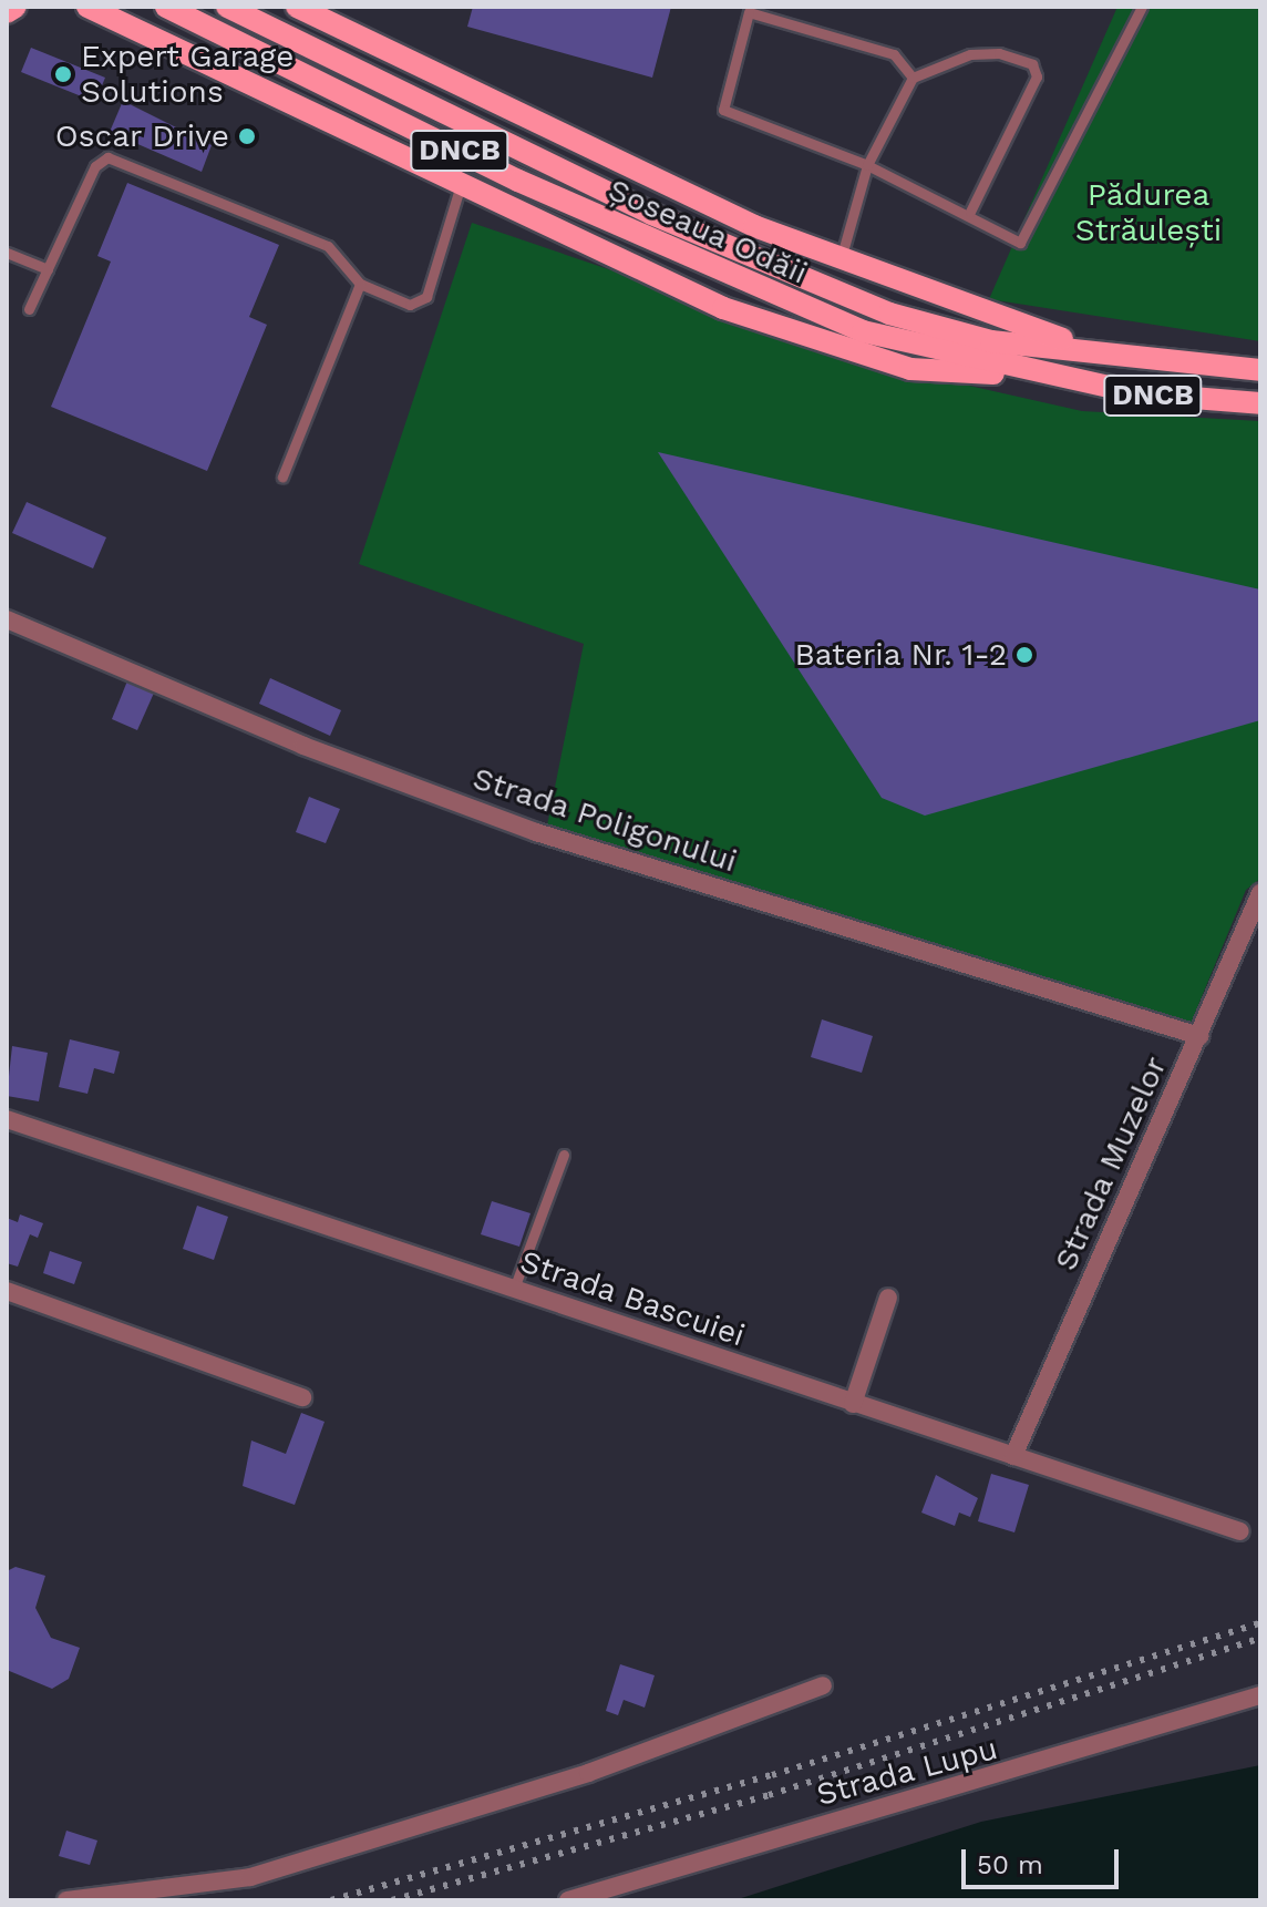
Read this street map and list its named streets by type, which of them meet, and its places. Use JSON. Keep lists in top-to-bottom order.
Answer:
{
  "streets": {
    "main road": ["DNCB", "Șoseaua Odăii"],
    "street": [
      "Strada Poligonului",
      "Strada Muzelor",
      "Strada Bascuiei",
      "Strada Lupu"
    ]
  },
  "crossings": [
    ["Strada Poligonului", "Strada Muzelor"],
    ["Strada Muzelor", "Strada Bascuiei"]
  ],
  "parks": ["Pădurea Străulești"],
  "places": ["Expert Garage Solutions", "Oscar Drive", "Bateria Nr. 1-2"],
  "scale_bar": "50 m"
}
